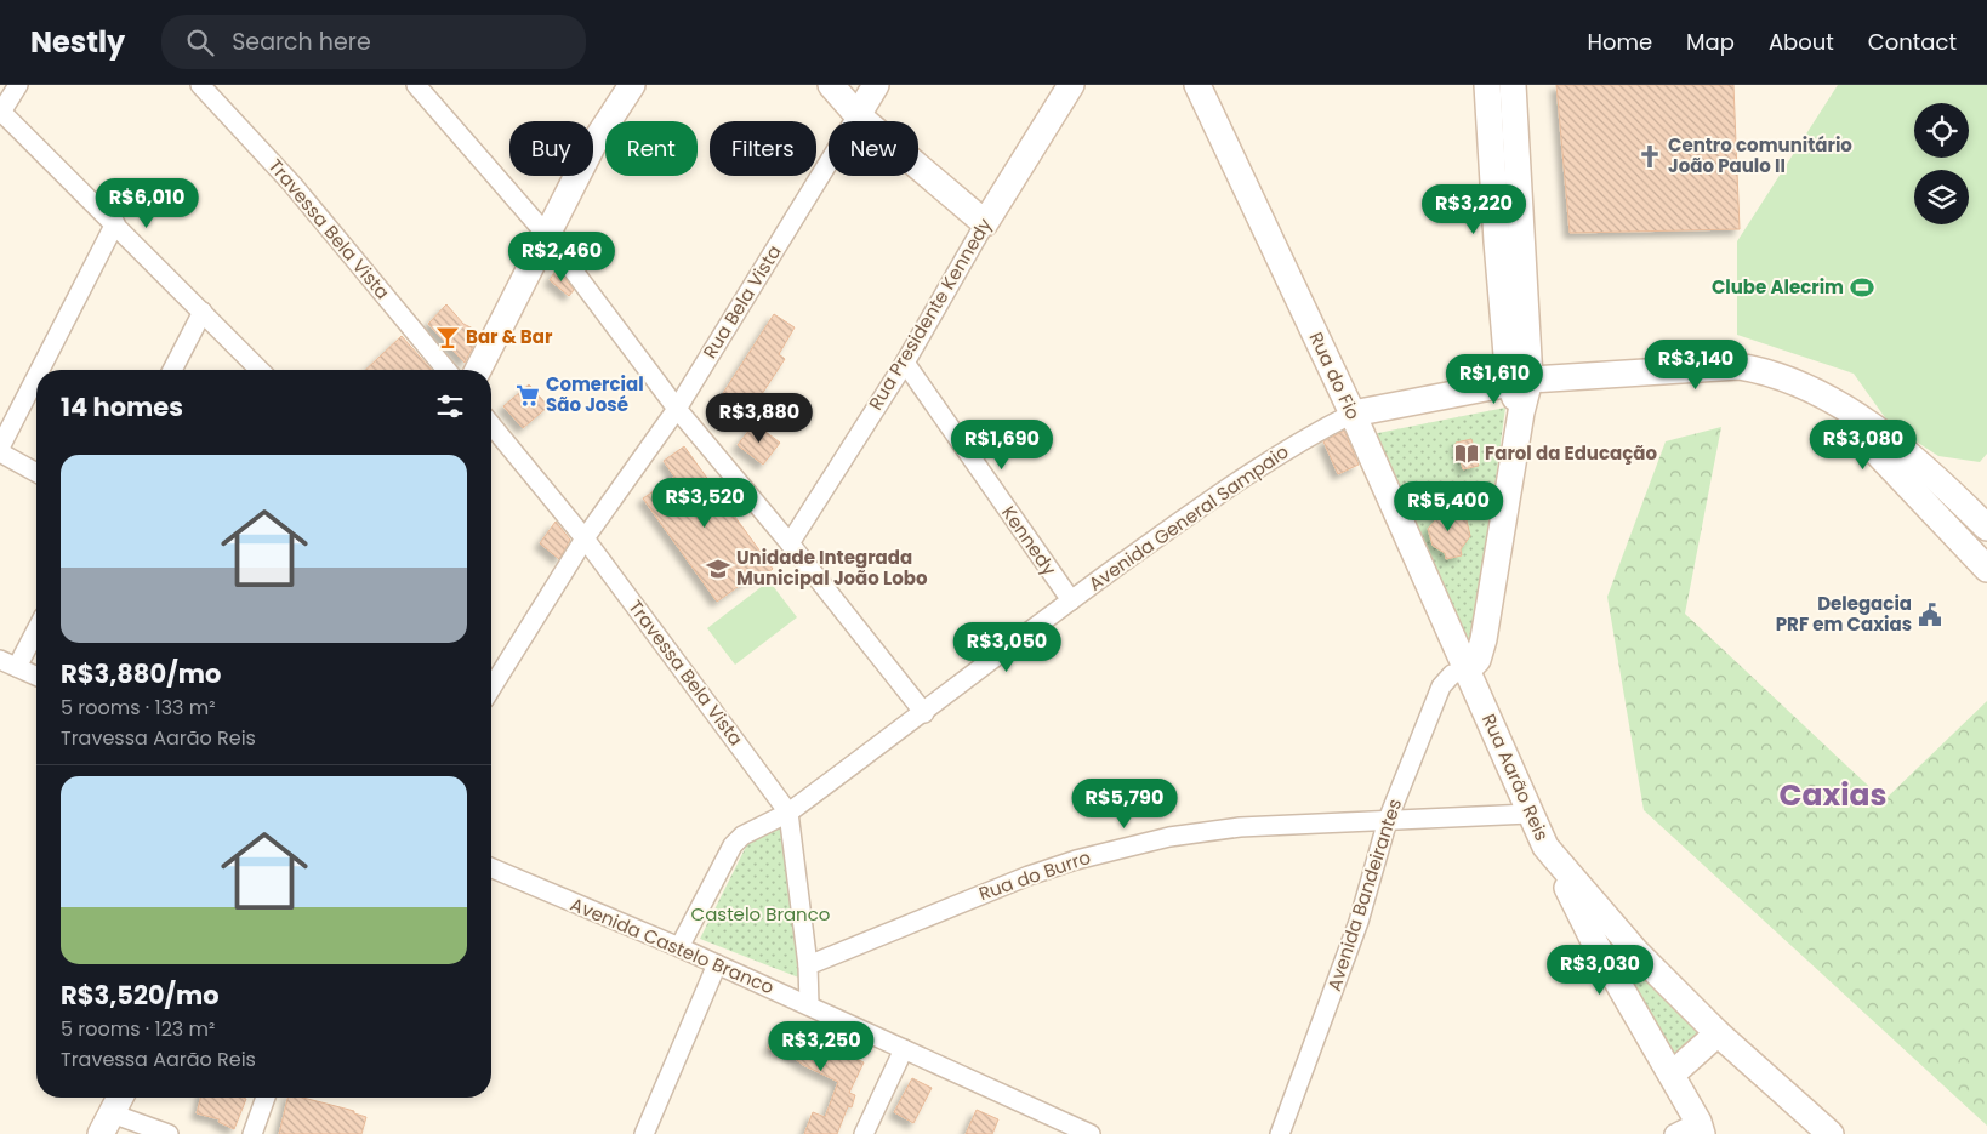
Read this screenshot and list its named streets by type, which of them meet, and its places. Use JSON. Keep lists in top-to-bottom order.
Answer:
{
  "streets": {
    "street": [
      "Travessa Bela Vista",
      "Rua Bela Vista",
      "Rua Presidente Kennedy",
      "Rua do Fio",
      "Avenida General Sampaio",
      "Kennedy",
      "Rua Aarão Reis",
      "Rua do Burro",
      "Avenida Bandeirantes",
      "Avenida Castelo Branco"
    ]
  },
  "crossings": [
    ["Travessa Bela Vista", "Rua Bela Vista"],
    ["Travessa Bela Vista", "Avenida General Sampaio"],
    ["Travessa Bela Vista", "Rua do Burro"],
    ["Rua Presidente Kennedy", "Kennedy"],
    ["Rua do Fio", "Avenida General Sampaio"],
    ["Rua do Fio", "Rua Aarão Reis"],
    ["Rua do Fio", "Avenida Bandeirantes"],
    ["Avenida General Sampaio", "Kennedy"],
    ["Avenida General Sampaio", "Avenida Castelo Branco"],
    ["Rua Aarão Reis", "Rua do Burro"],
    ["Rua Aarão Reis", "Avenida Bandeirantes"],
    ["Rua do Burro", "Avenida Bandeirantes"]
  ],
  "districts": ["Caxias"],
  "parks": ["Castelo Branco"],
  "places": {
    "church": ["Centro comunitário João Paulo II"],
    "sports": ["Clube Alecrim"],
    "bar": ["Bar & Bar"],
    "supermarket": ["Comercial São José"],
    "library": ["Farol da Educação"],
    "school or university": ["Unidade Integrada Municipal João Lobo"],
    "public building": ["Delegacia PRF em Caxias"]
  },
  "page": {
    "header": "Nestly",
    "search": "Search here",
    "nav": [
      "Home",
      "Map",
      "About",
      "Contact"
    ],
    "chip": [
      "Buy",
      "Rent",
      "Filters",
      "New"
    ],
    "price": [
      "R$6,010",
      "R$3,220",
      "R$2,460",
      "R$3,140",
      "R$1,610",
      "R$3,880",
      "R$1,690",
      "R$3,080",
      "R$3,520",
      "R$5,400",
      "R$3,050",
      "R$5,790",
      "R$3,030",
      "R$3,250"
    ],
    "heading": "14 homes",
    "list": [
      {
        "name": "R$3,880/mo",
        "note": "5 rooms · 133 m² · Travessa Aarão Reis"
      },
      {
        "name": "R$3,520/mo",
        "note": "5 rooms · 123 m² · Travessa Aarão Reis"
      }
    ]
  }
}
